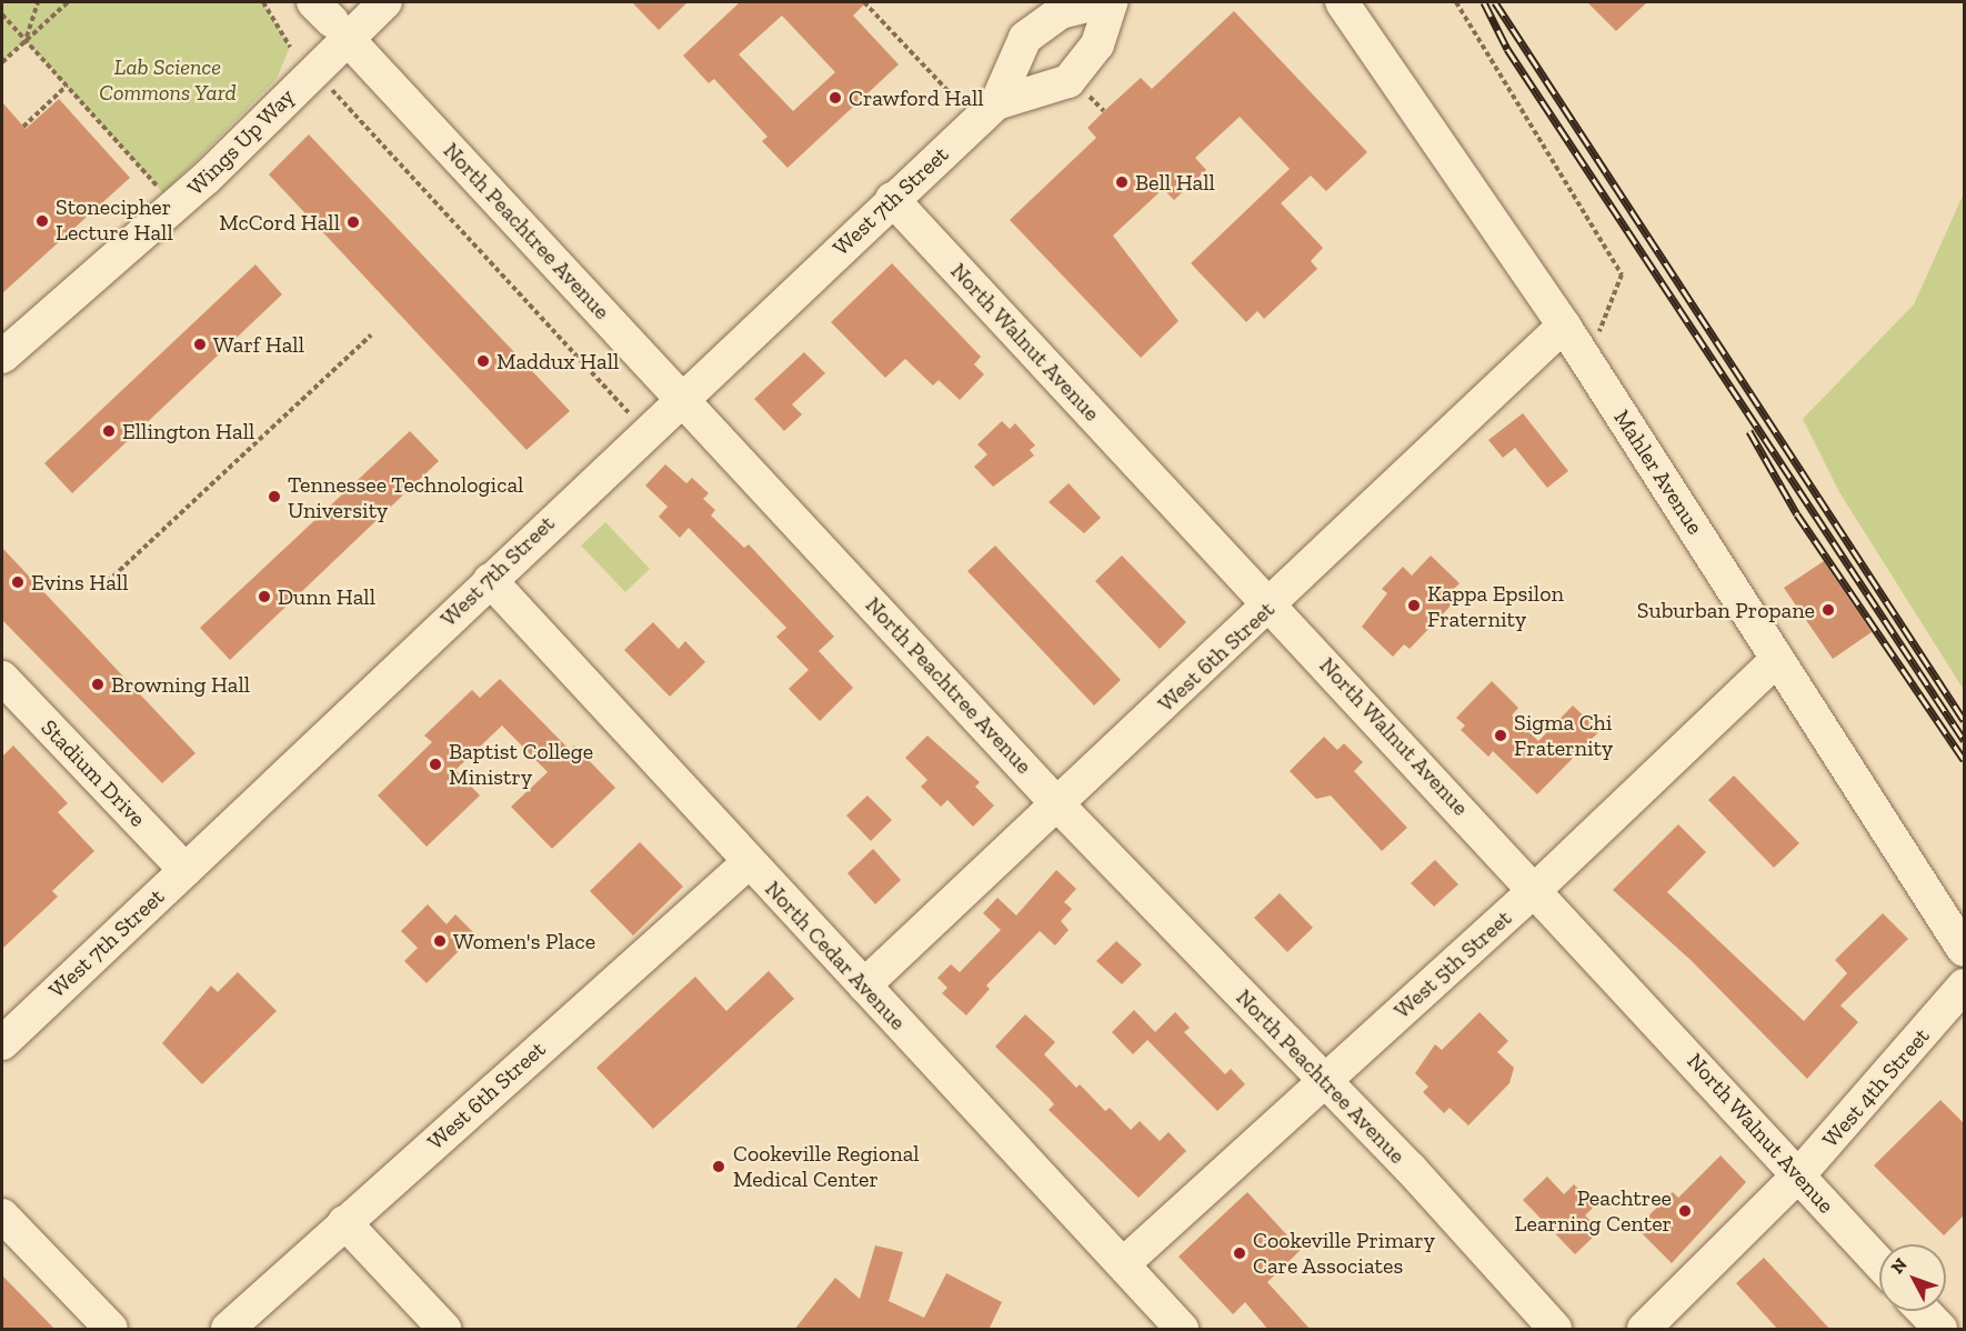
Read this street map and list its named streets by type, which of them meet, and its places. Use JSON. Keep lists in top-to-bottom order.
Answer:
{
  "streets": {
    "street": [
      "Wings Up Way",
      "West 7th Street",
      "North Peachtree Avenue",
      "North Walnut Avenue",
      "Mahler Avenue",
      "West 6th Street",
      "Stadium Drive",
      "North Cedar Avenue",
      "West 5th Street",
      "West 4th Street"
    ]
  },
  "crossings": [
    ["Wings Up Way", "North Peachtree Avenue"],
    ["West 7th Street", "North Peachtree Avenue"],
    ["West 7th Street", "North Walnut Avenue"],
    ["West 7th Street", "Stadium Drive"],
    ["West 7th Street", "North Cedar Avenue"],
    ["North Peachtree Avenue", "West 6th Street"],
    ["North Peachtree Avenue", "West 5th Street"],
    ["North Walnut Avenue", "West 6th Street"],
    ["North Walnut Avenue", "West 5th Street"],
    ["North Walnut Avenue", "West 4th Street"],
    ["Mahler Avenue", "West 6th Street"],
    ["Mahler Avenue", "West 5th Street"],
    ["West 6th Street", "North Cedar Avenue"],
    ["North Cedar Avenue", "West 5th Street"]
  ],
  "parks": ["Lab Science Commons Yard"],
  "places": [
    "Crawford Hall",
    "Bell Hall",
    "Stonecipher Lecture Hall",
    "McCord Hall",
    "Warf Hall",
    "Maddux Hall",
    "Ellington Hall",
    "Tennessee Technological University",
    "Evins Hall",
    "Dunn Hall",
    "Kappa Epsilon Fraternity",
    "Suburban Propane",
    "Browning Hall",
    "Sigma Chi Fraternity",
    "Baptist College Ministry",
    "Women's Place",
    "Cookeville Regional Medical Center",
    "Peachtree Learning Center",
    "Cookeville Primary Care Associates"
  ],
  "north": "top left"
}
